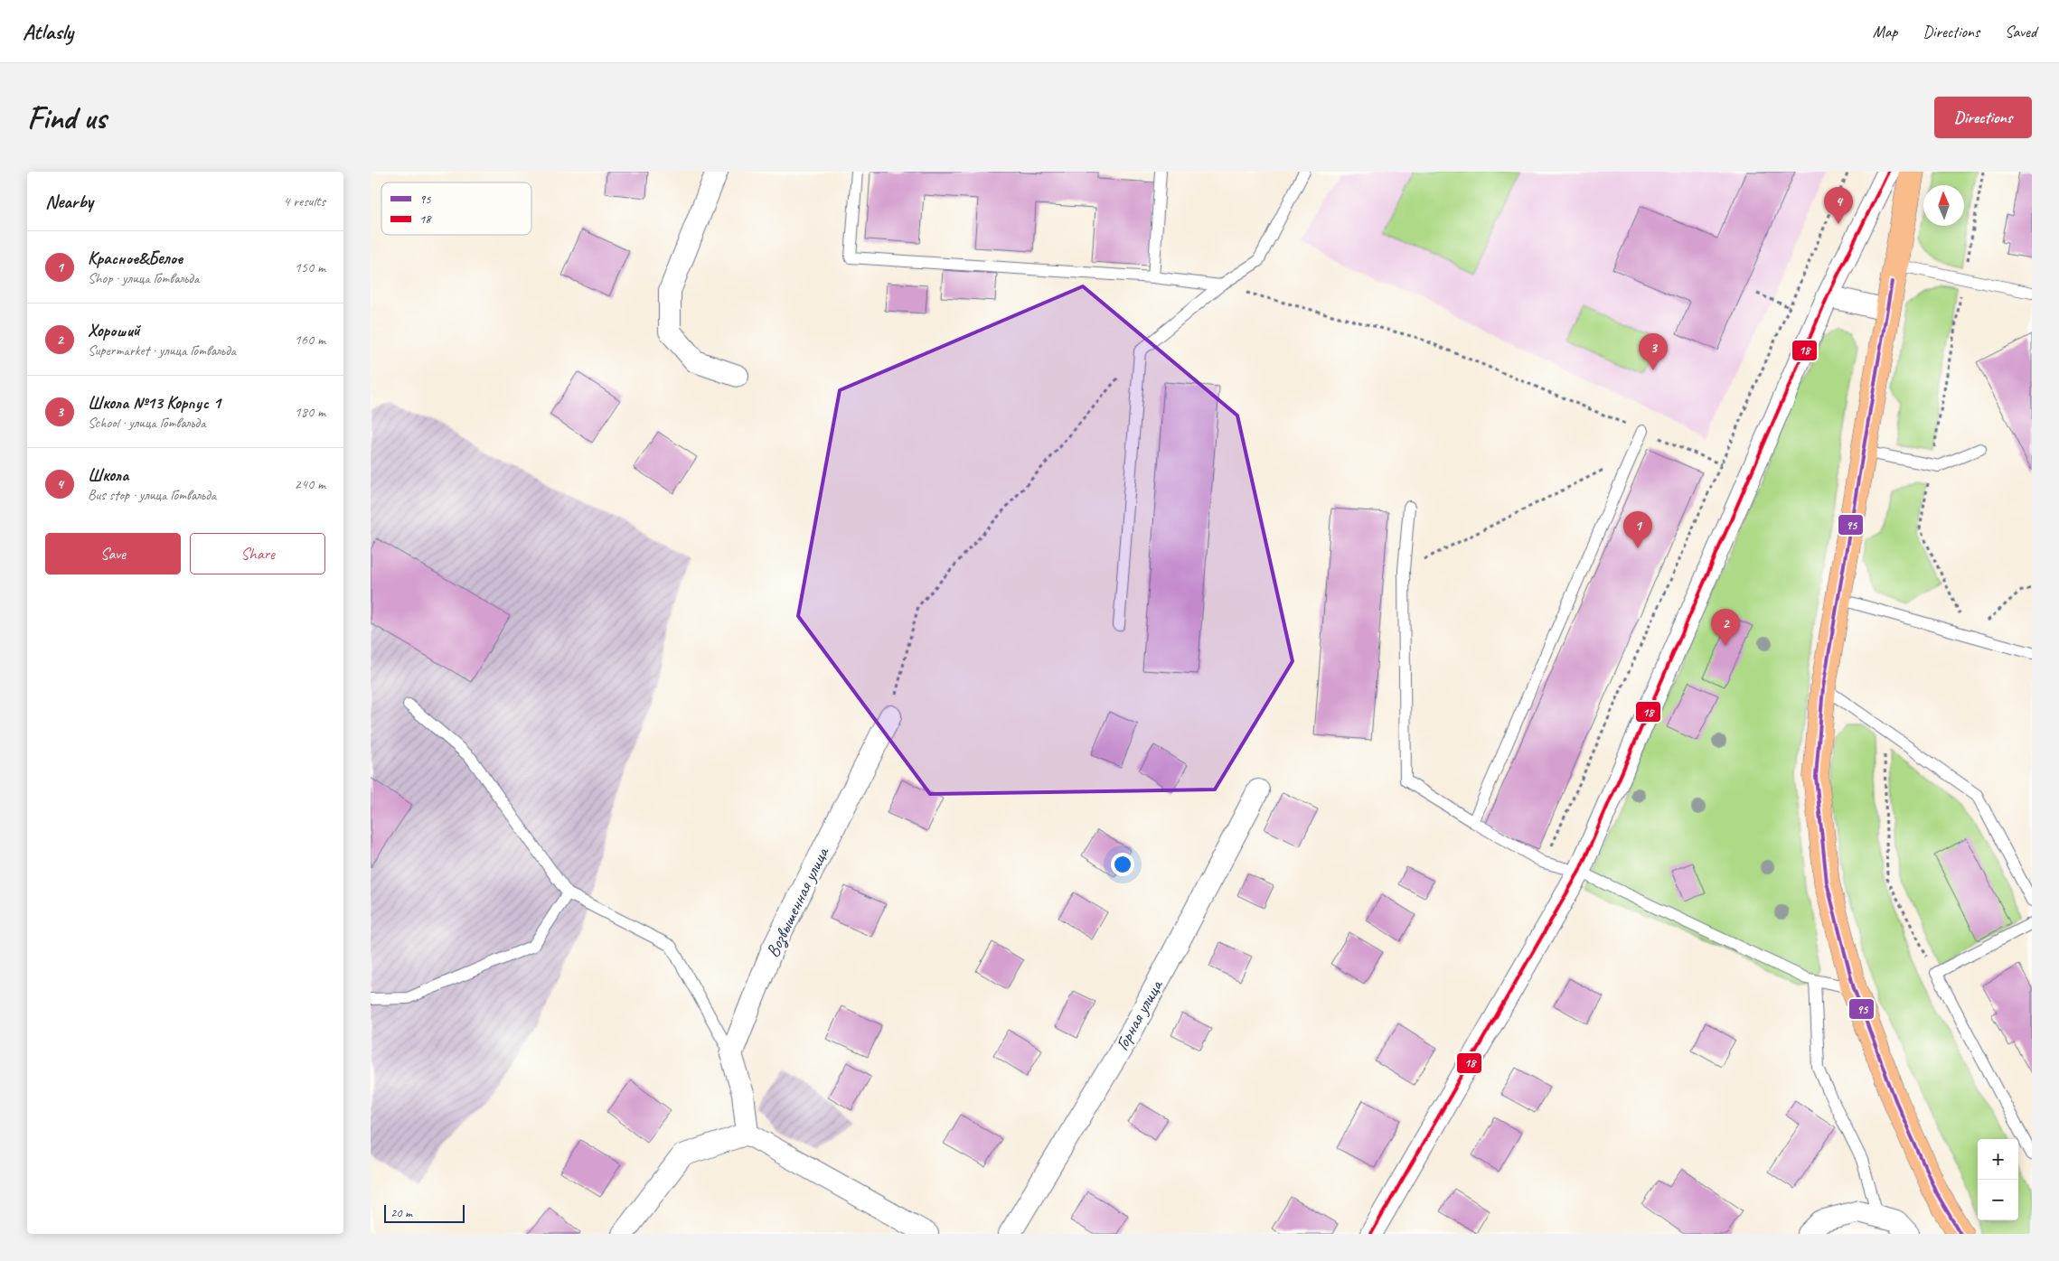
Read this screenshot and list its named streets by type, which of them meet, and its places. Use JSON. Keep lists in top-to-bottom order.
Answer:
{
  "streets": {
    "street": ["Возвышенная улица", "Горная улица"]
  },
  "lines": ["transit line 18", "transit line 95"],
  "legend": ["95", "18"],
  "scale_bar": "20 m",
  "north": "top",
  "page": {
    "header": "Atlasly",
    "nav": ["Map", "Directions", "Saved"],
    "buttons": [
      "Directions",
      ["Save", "Share"]
    ],
    "title": "Find us",
    "heading": ["Nearby", "4 results"],
    "pins": [
      "4",
      "3",
      "1",
      "2"
    ],
    "list": [
      {
        "mark": "1",
        "name": "Красное&Белое",
        "note": "Shop · улица Готвальда",
        "value": "150 m"
      },
      {
        "mark": "2",
        "name": "Хороший",
        "note": "Supermarket · улица Готвальда",
        "value": "160 m"
      },
      {
        "mark": "3",
        "name": "Школа №13 Корпус 1",
        "note": "School · улица Готвальда",
        "value": "180 m"
      },
      {
        "mark": "4",
        "name": "Школа",
        "note": "Bus stop · улица Готвальда",
        "value": "240 m"
      }
    ],
    "map_buttons": ["+", "−"],
    "scale": "20 m"
  }
}
